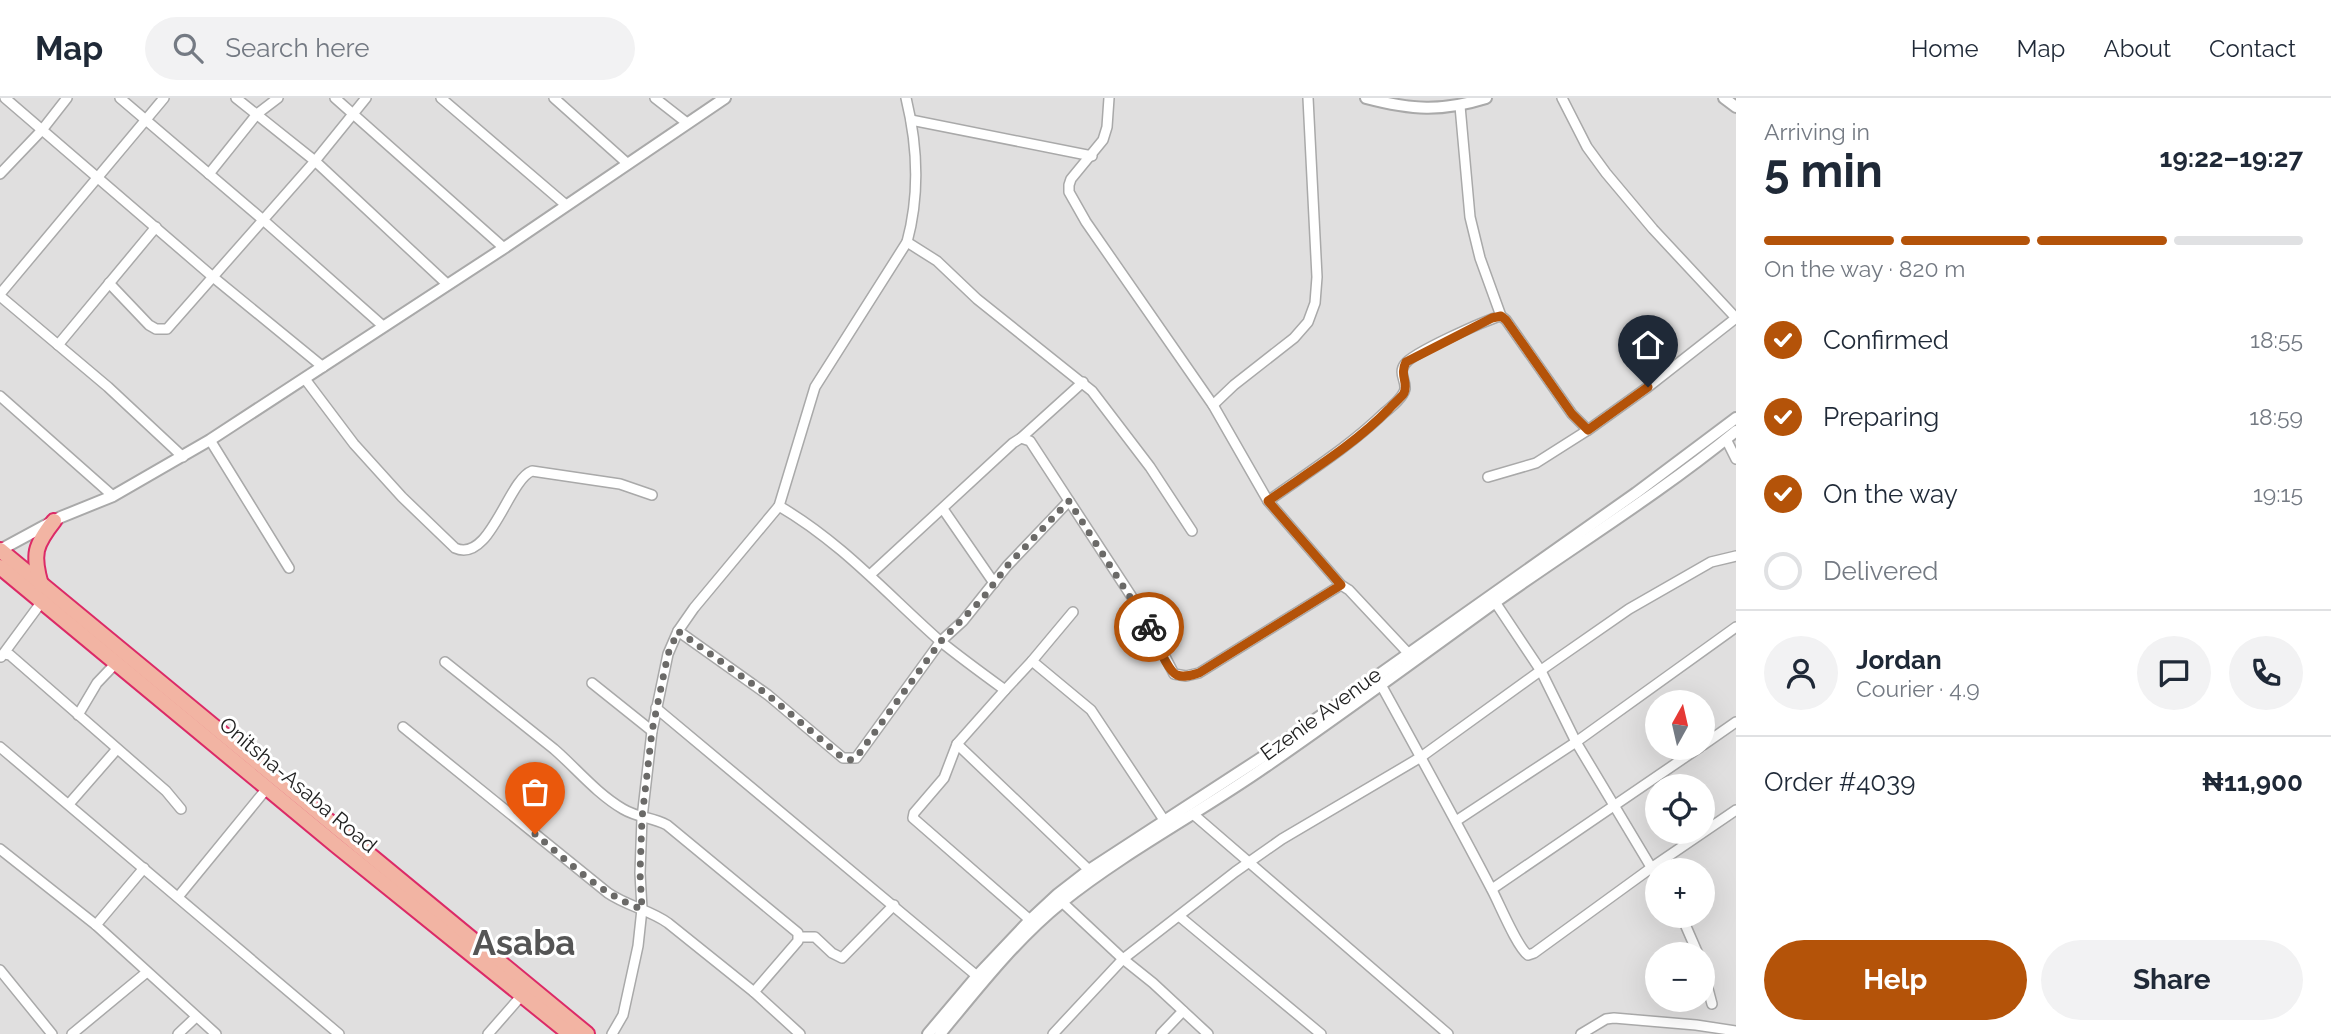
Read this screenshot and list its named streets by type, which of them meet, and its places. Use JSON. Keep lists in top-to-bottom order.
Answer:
{
  "streets": {
    "highway": ["Onitsha-Asaba Road"],
    "street": ["Ezenie Avenue"]
  },
  "districts": ["Asaba"],
  "north": "top",
  "page": {
    "header": "Map",
    "search": "Search here",
    "nav": [
      "Home",
      "Map",
      "About",
      "Contact"
    ],
    "heading": ["5 min", "Arriving in", "19:22–19:27"],
    "panel": [
      "Jordan",
      "Courier · 4.9",
      "Order #4039",
      "₦11,900"
    ],
    "bar": "On the way · 820 m",
    "list": [
      ["Confirmed", "18:55"],
      ["Preparing", "18:59"],
      ["On the way", "19:15"],
      "Delivered"
    ],
    "map_buttons": ["+", "−"],
    "buttons": ["Help", "Share"]
  }
}
